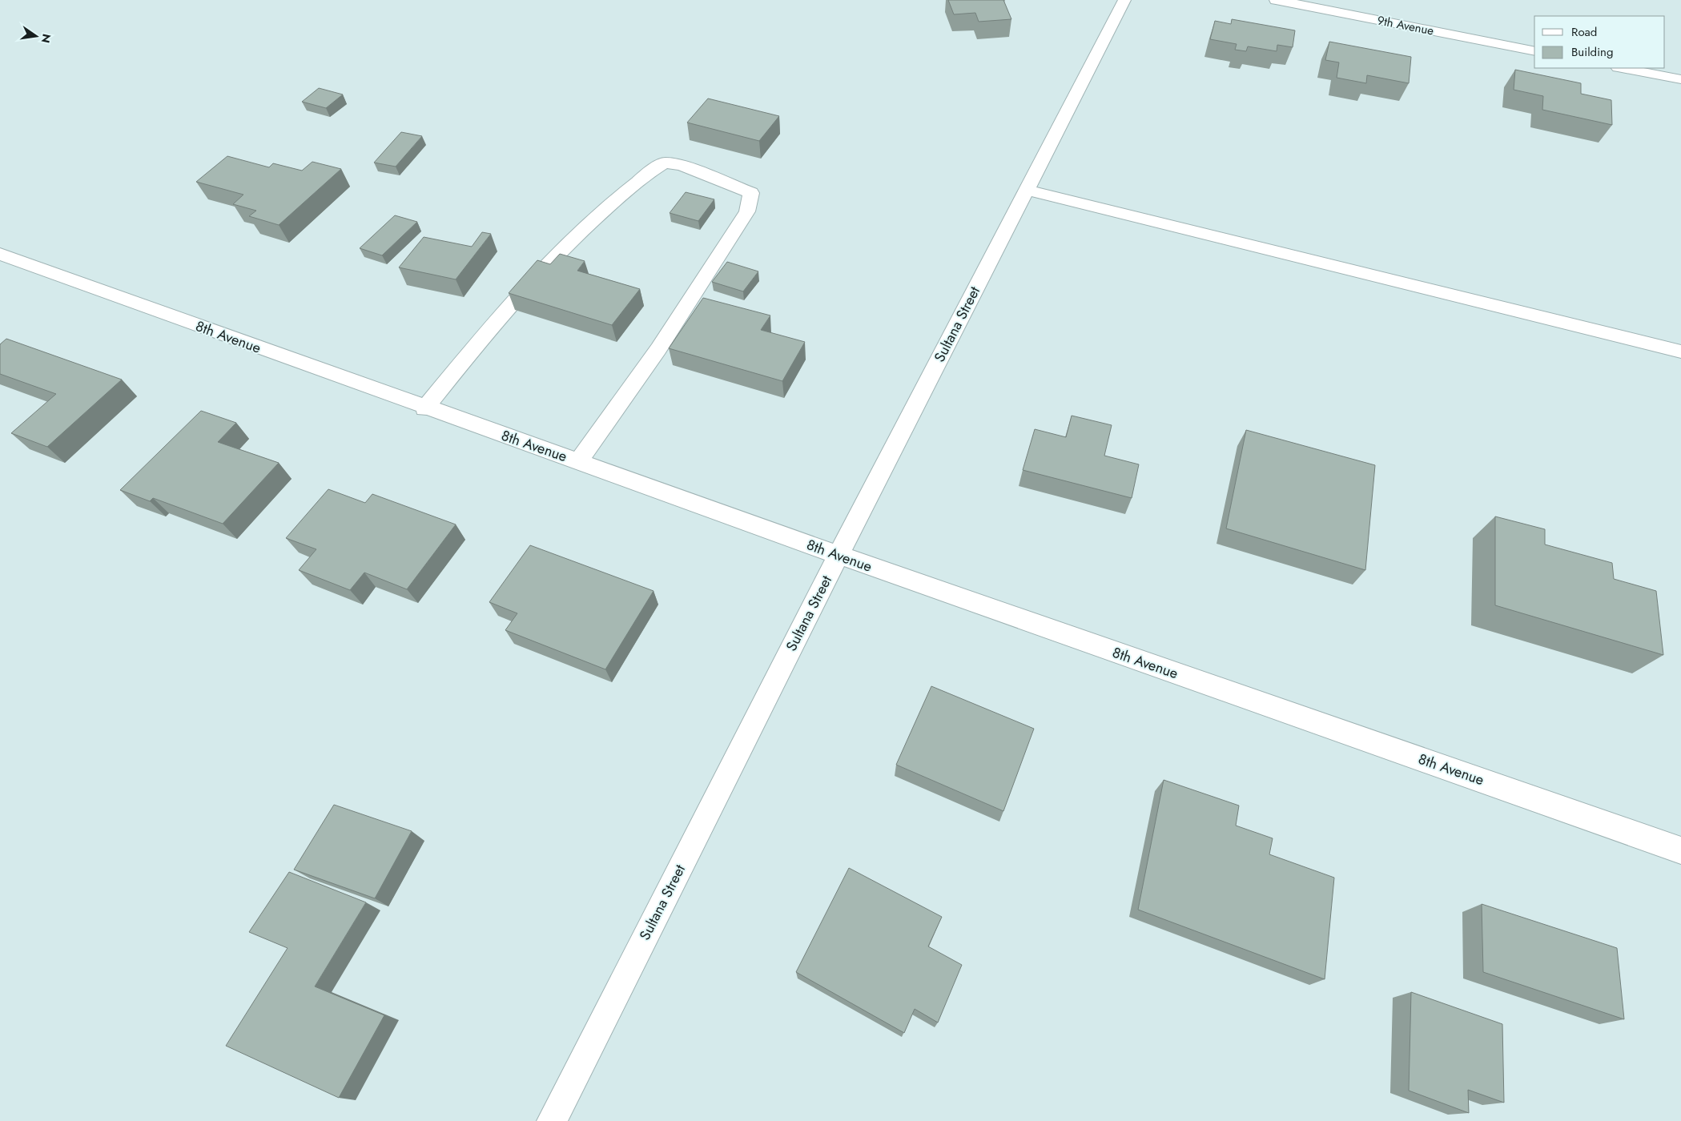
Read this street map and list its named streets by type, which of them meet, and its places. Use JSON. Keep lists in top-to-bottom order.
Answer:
{
  "streets": {
    "street": ["9th Avenue", "Sultana Street", "8th Avenue"]
  },
  "crossings": [
    ["Sultana Street", "8th Avenue"]
  ],
  "legend": ["Road", "Building"],
  "north": "right"
}
